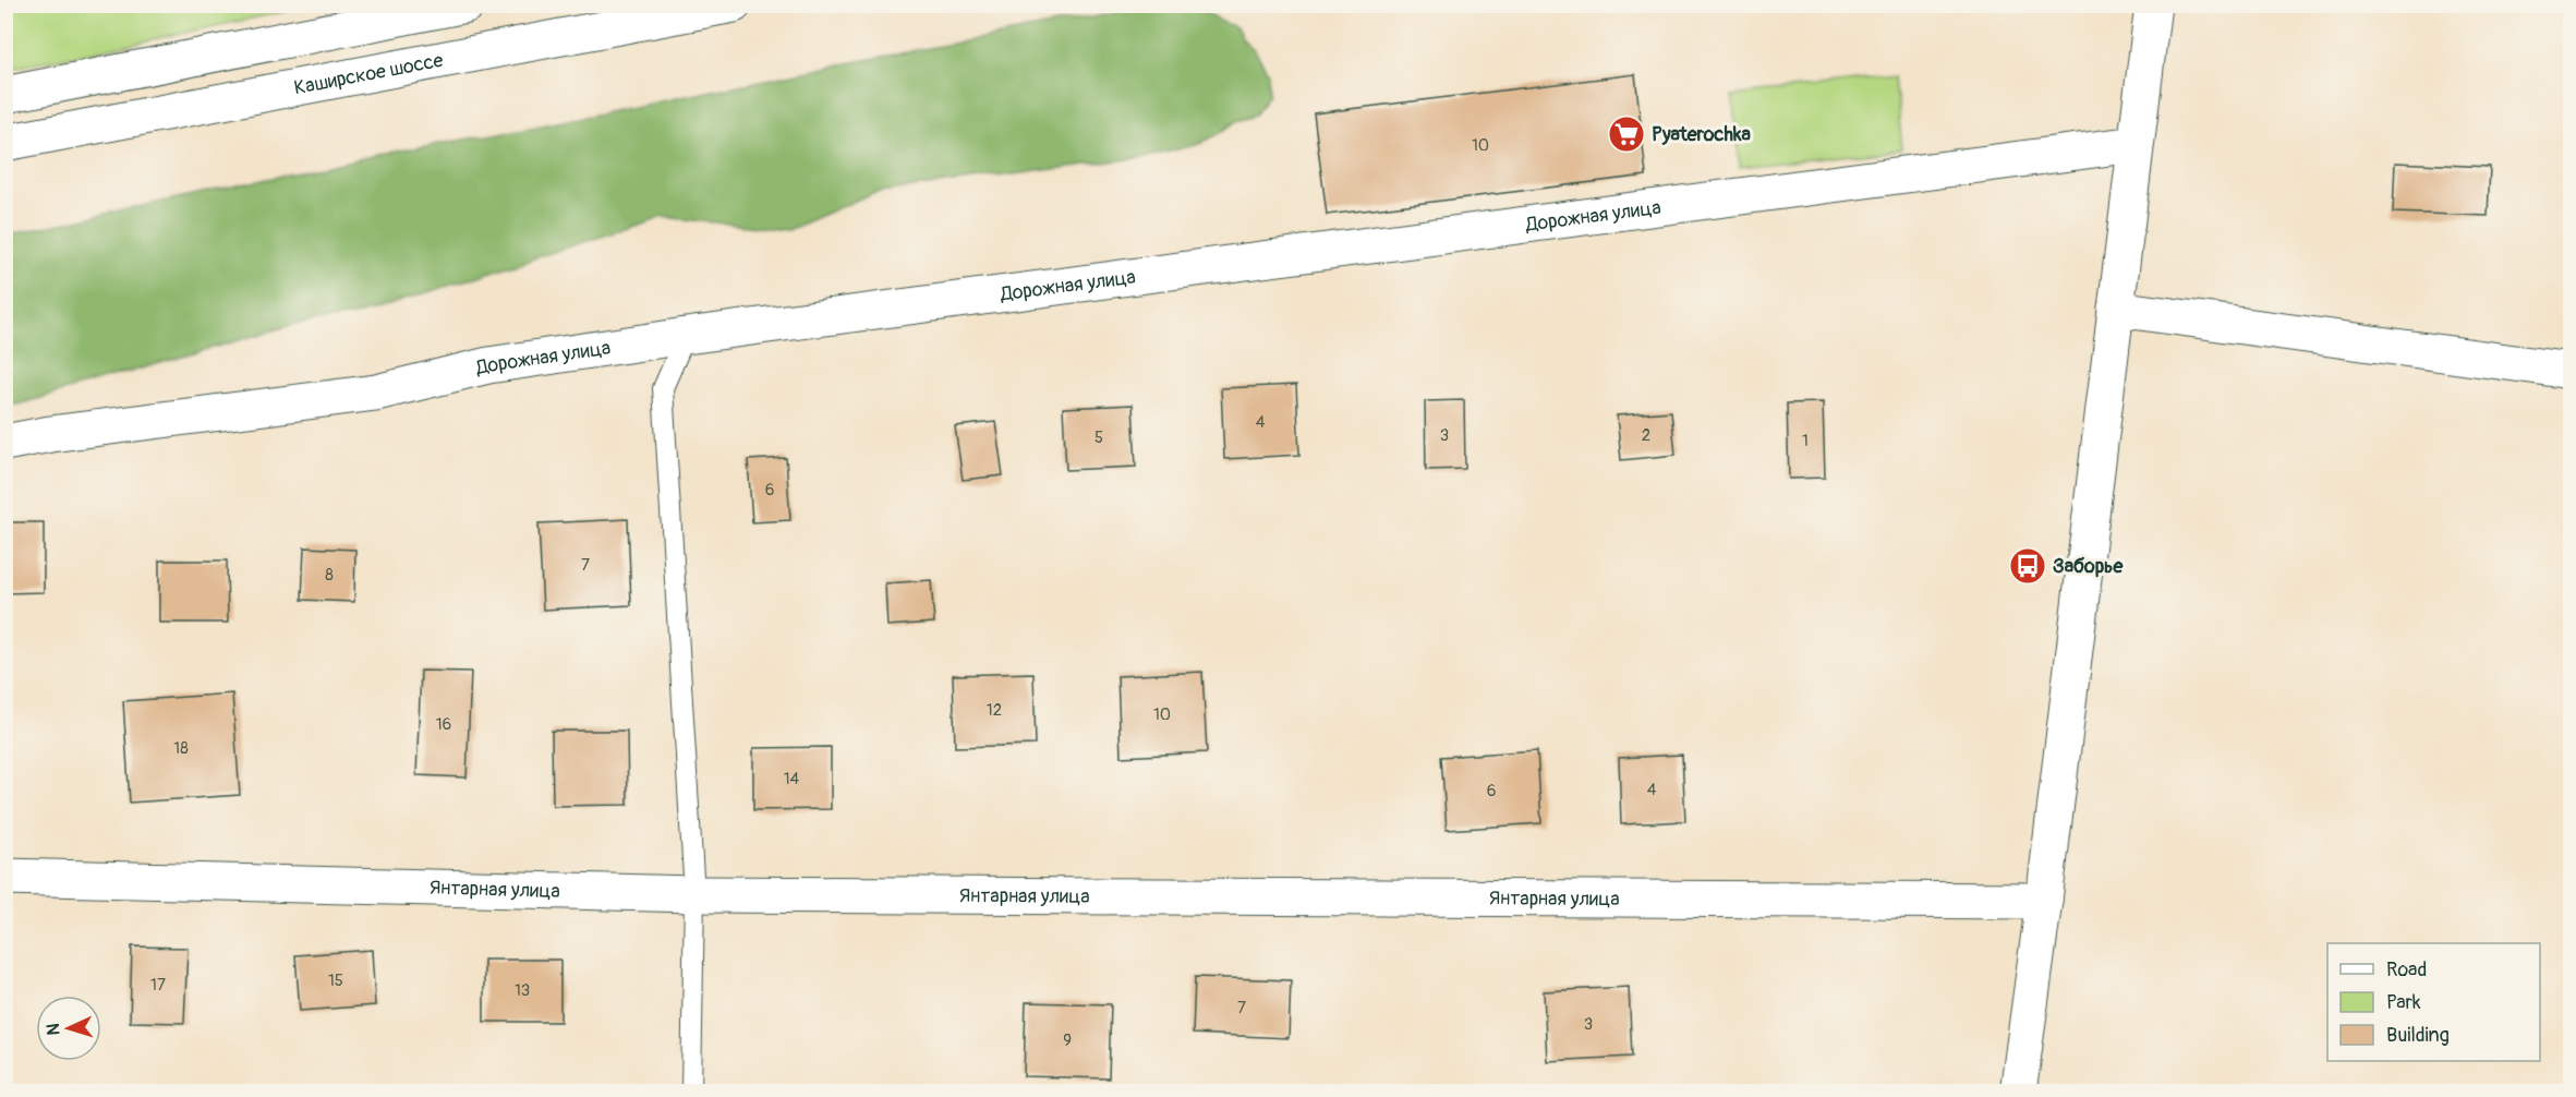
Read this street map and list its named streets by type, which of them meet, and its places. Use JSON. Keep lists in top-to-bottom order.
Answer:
{
  "streets": {
    "street": ["Каширское шоссе", "Дорожная улица", "Янтарная улица"]
  },
  "places": {
    "supermarket": ["Pyaterochka"],
    "bus stop": ["Заборье"]
  },
  "house_numbers": [
    "10",
    "4",
    "3",
    "2",
    "5",
    "1",
    "6",
    "7",
    "8",
    "12",
    "10",
    "16",
    "18",
    "14",
    "4",
    "6",
    "15",
    "17",
    "13",
    "7",
    "3",
    "9"
  ],
  "legend": ["Road", "Park", "Building"],
  "north": "left"
}
